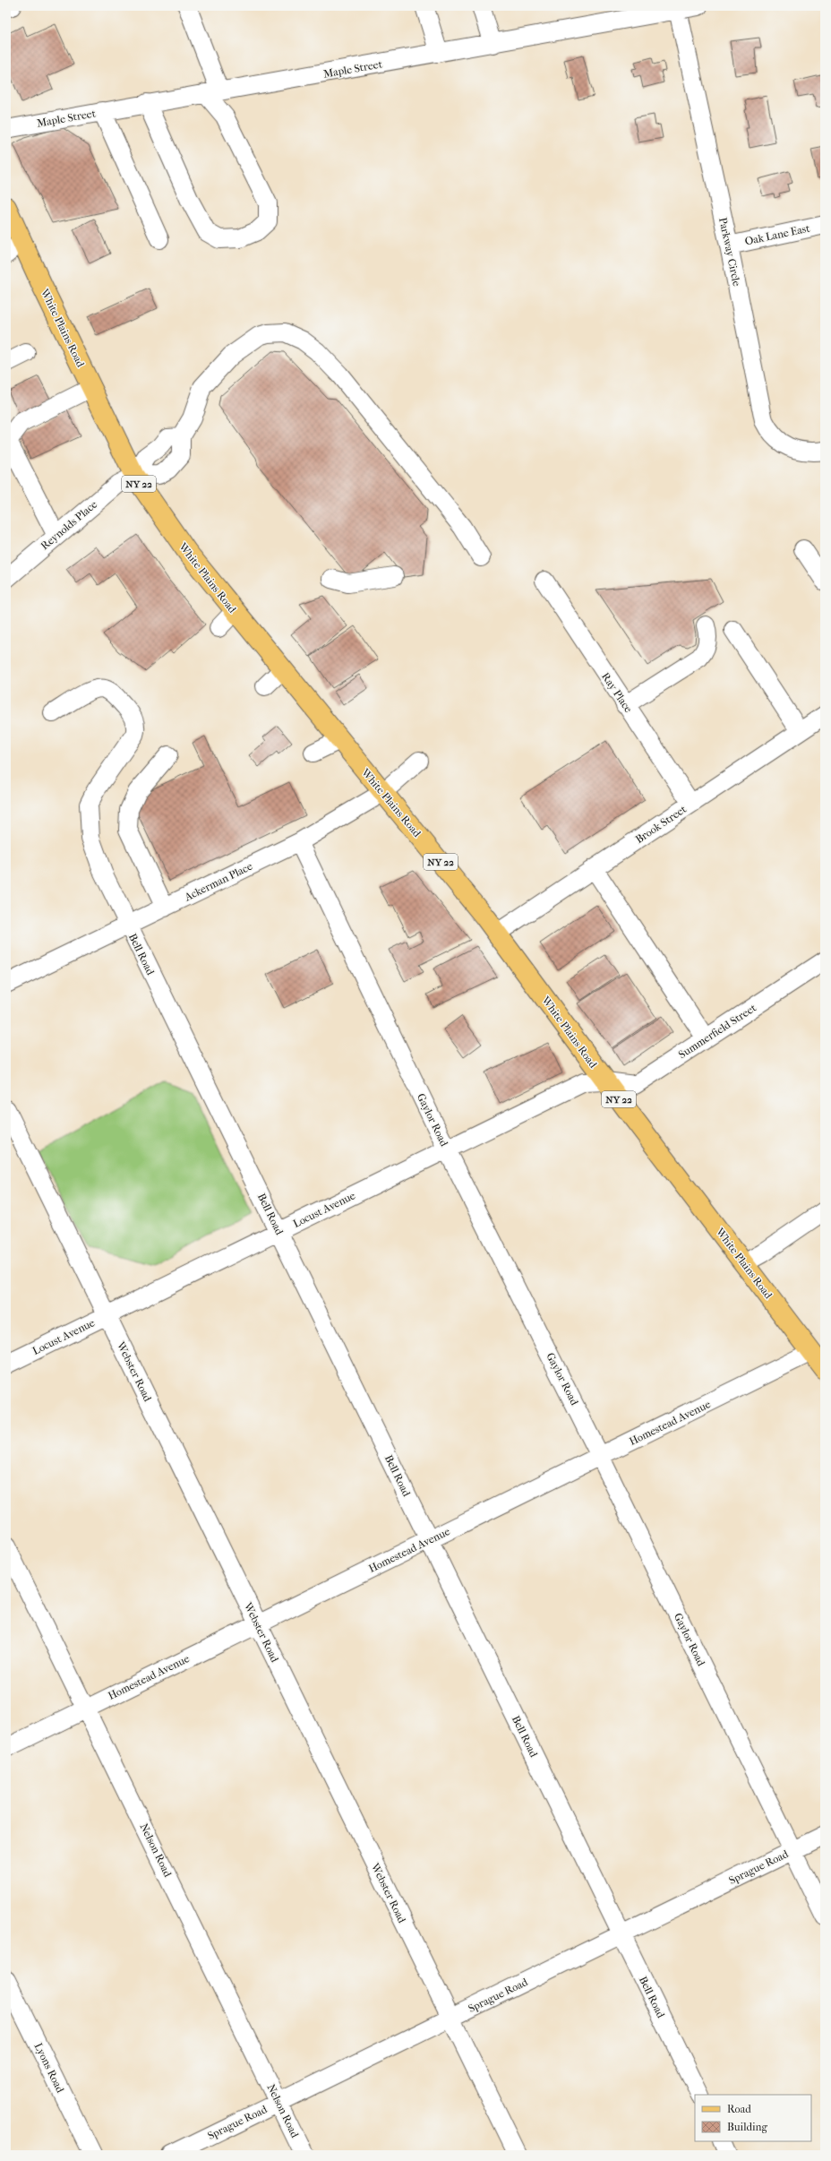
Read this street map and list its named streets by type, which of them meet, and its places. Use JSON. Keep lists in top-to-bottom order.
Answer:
{
  "streets": {
    "main road": ["White Plains Road", "NY 22"],
    "street": [
      "Maple Street",
      "Oak Lane East",
      "Parkway Circle",
      "Reynolds Place",
      "Ray Place",
      "Brook Street",
      "Ackerman Place",
      "Bell Road",
      "Summerfield Street",
      "Gaylor Road",
      "Locust Avenue",
      "Webster Road",
      "Homestead Avenue",
      "Nelson Road",
      "Sprague Road",
      "Lyons Road"
    ]
  },
  "crossings": [
    ["Maple Street", "Parkway Circle"],
    ["Oak Lane East", "Parkway Circle"],
    ["White Plains Road", "Reynolds Place"],
    ["White Plains Road", "Brook Street"],
    ["White Plains Road", "Ackerman Place"],
    ["White Plains Road", "Summerfield Street"],
    ["White Plains Road", "Locust Avenue"],
    ["White Plains Road", "Homestead Avenue"],
    ["Ray Place", "Brook Street"],
    ["Ackerman Place", "Bell Road"],
    ["Ackerman Place", "Gaylor Road"],
    ["Bell Road", "Locust Avenue"],
    ["Bell Road", "Homestead Avenue"],
    ["Bell Road", "Sprague Road"],
    ["Summerfield Street", "Locust Avenue"],
    ["Gaylor Road", "Locust Avenue"],
    ["Gaylor Road", "Homestead Avenue"],
    ["Gaylor Road", "Sprague Road"],
    ["Locust Avenue", "Webster Road"],
    ["Webster Road", "Homestead Avenue"],
    ["Webster Road", "Sprague Road"],
    ["Homestead Avenue", "Nelson Road"],
    ["Nelson Road", "Sprague Road"]
  ],
  "legend": ["Road", "Building"]
}
